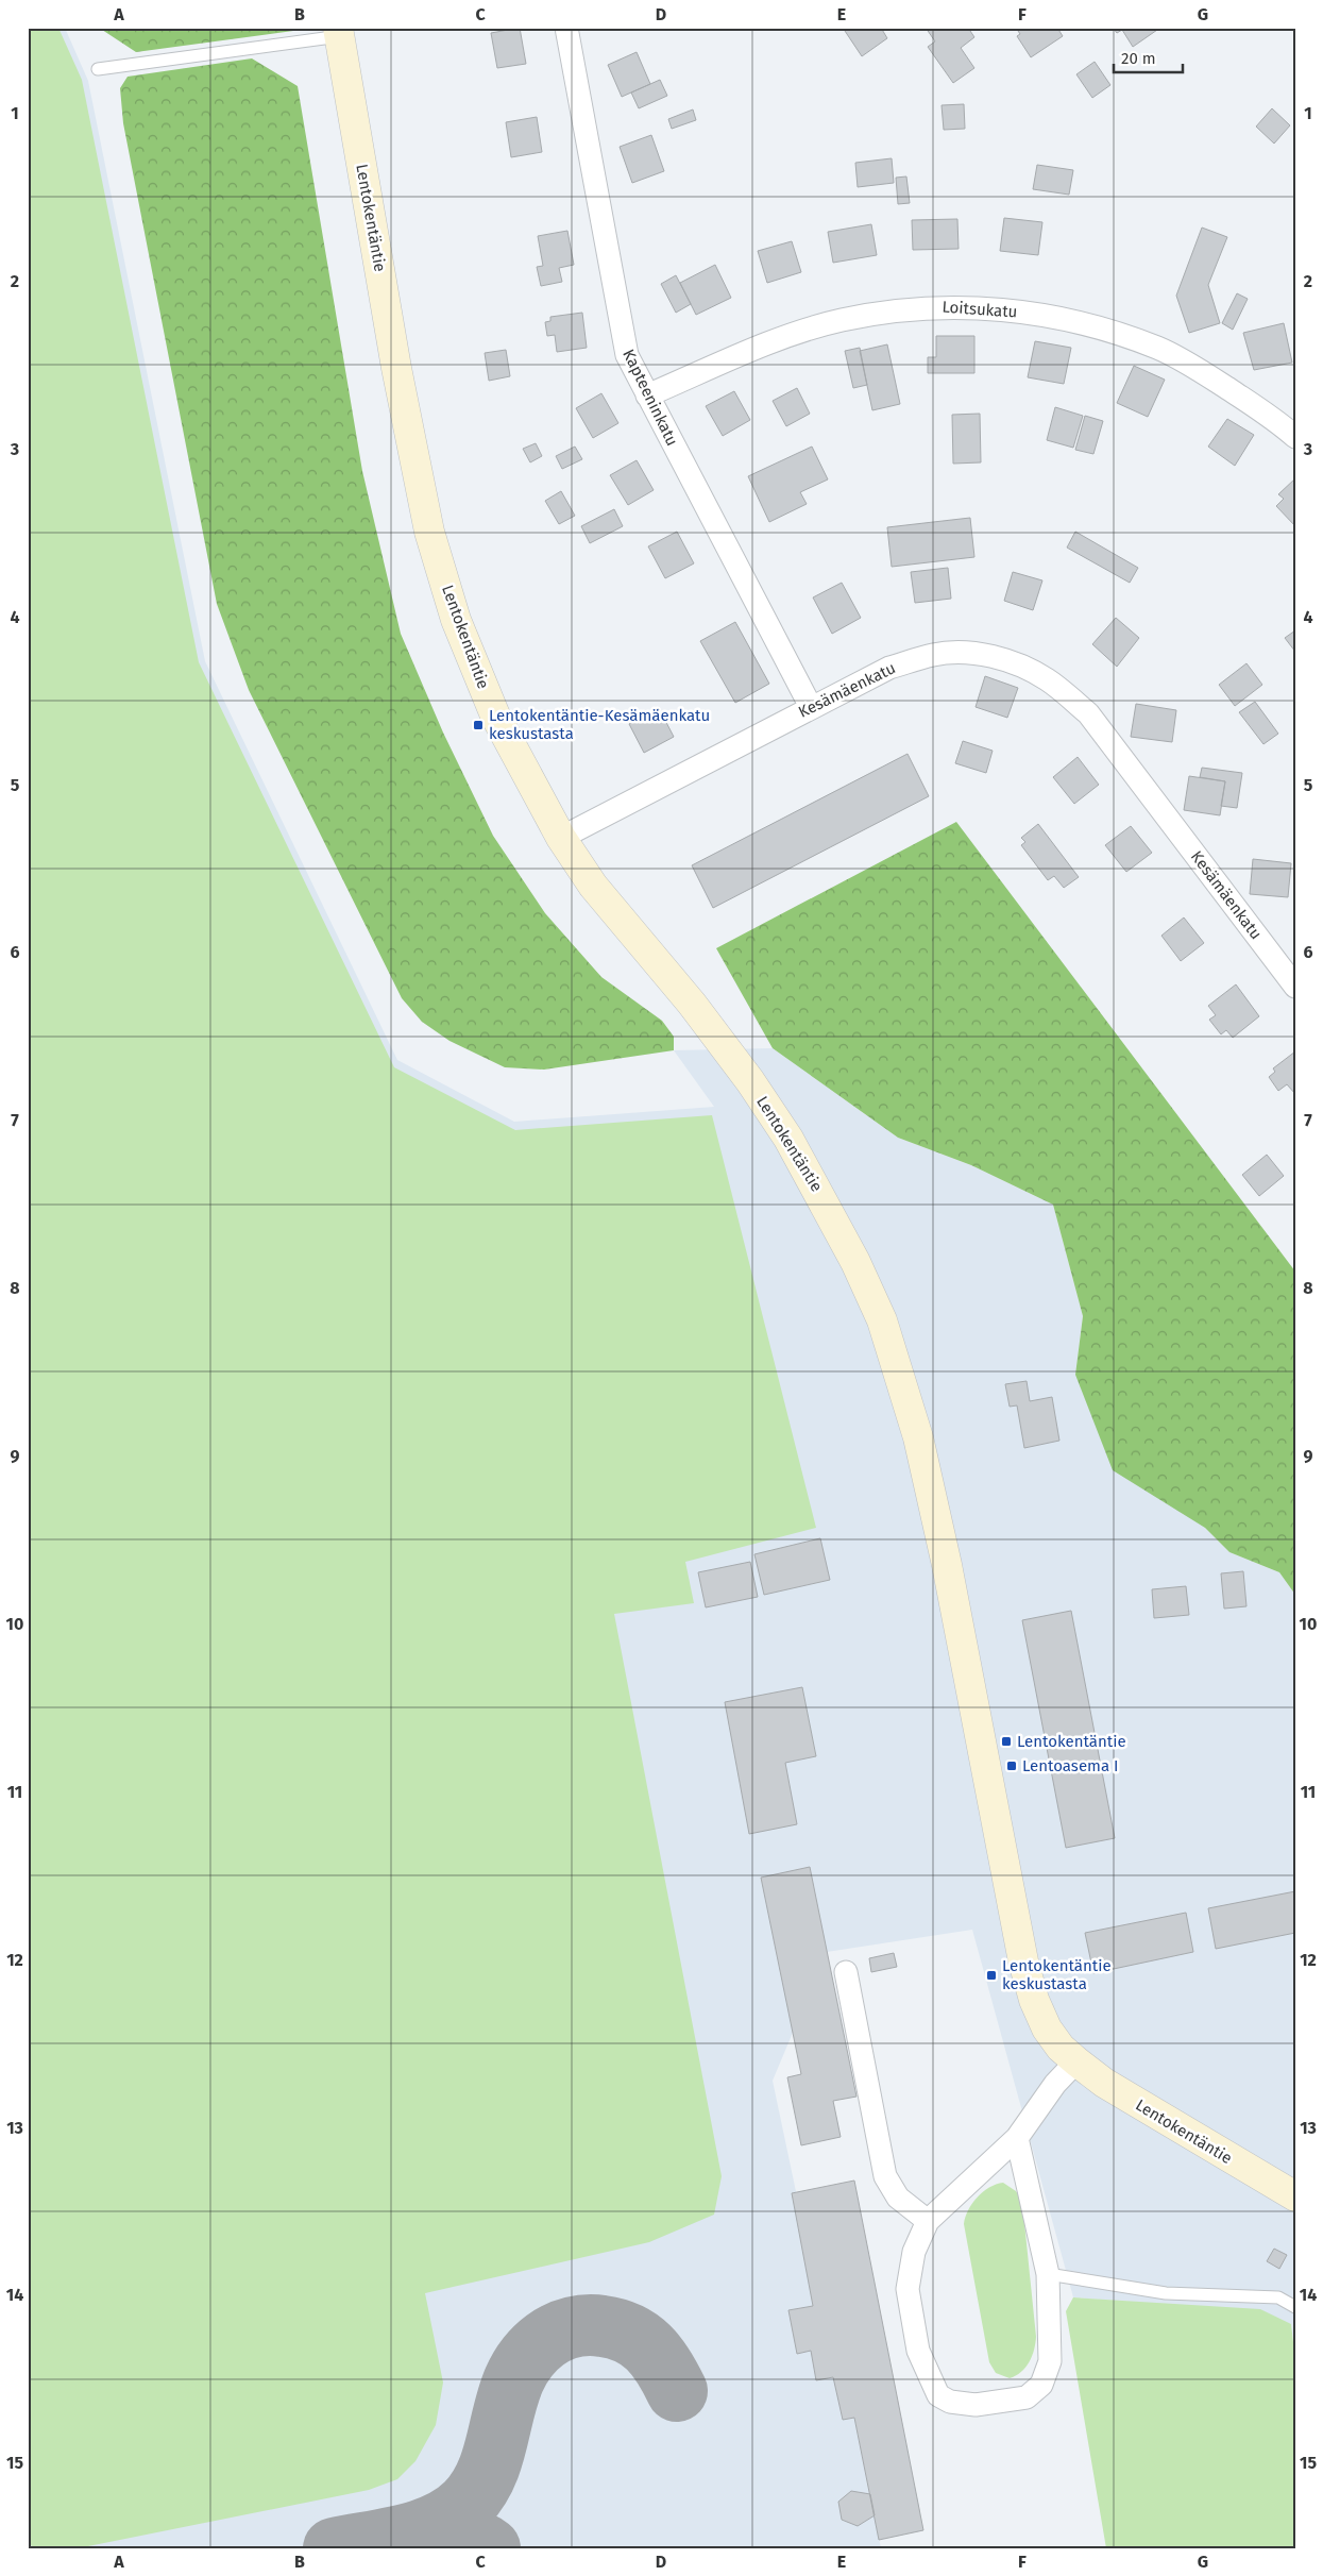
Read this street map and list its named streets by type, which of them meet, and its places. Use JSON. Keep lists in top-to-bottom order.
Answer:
{
  "streets": {
    "street": [
      "Lentokentäntie",
      "Loitsukatu",
      "Kapteeninkatu",
      "Kesämäenkatu"
    ]
  },
  "crossings": [
    ["Lentokentäntie", "Kesämäenkatu"],
    ["Loitsukatu", "Kapteeninkatu"],
    ["Kapteeninkatu", "Kesämäenkatu"]
  ],
  "places": {
    "transit": [
      "Lentokentäntie-Kesämäenkatu keskustasta",
      "Lentokentäntie",
      "Lentoasema I",
      "Lentokentäntie keskustasta"
    ]
  },
  "scale_bar": "20 m",
  "grid": {
    "columns": [
      "A",
      "B",
      "C",
      "D",
      "E",
      "F",
      "G"
    ],
    "rows": [
      "1",
      "2",
      "3",
      "4",
      "5",
      "6",
      "7",
      "8",
      "9",
      "10",
      "11",
      "12",
      "13",
      "14",
      "15"
    ]
  }
}
